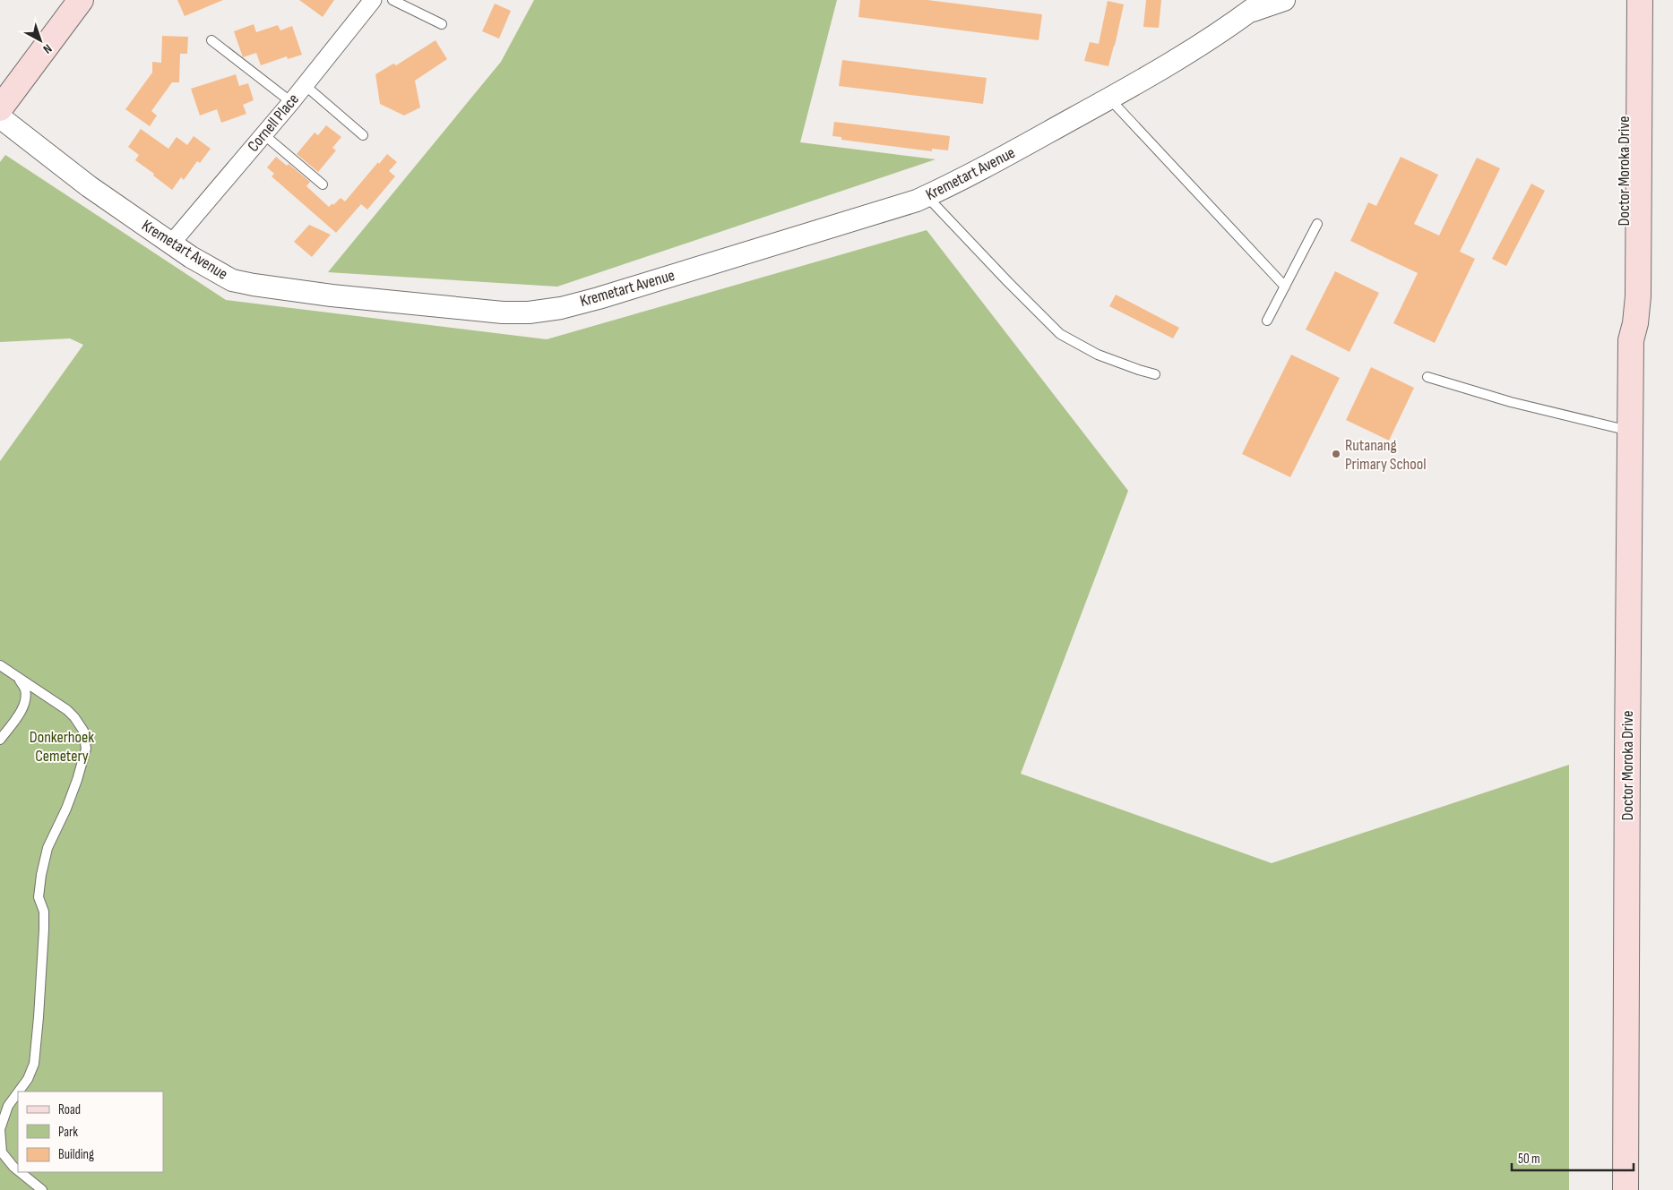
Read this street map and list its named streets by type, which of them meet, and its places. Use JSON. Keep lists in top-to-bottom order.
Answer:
{
  "streets": {
    "main road": ["Doctor Moroka Drive"],
    "street": ["Cornell Place", "Kremetart Avenue"]
  },
  "crossings": [
    ["Cornell Place", "Kremetart Avenue"]
  ],
  "parks": ["Donkerhoek Cemetery"],
  "places": ["Rutanang Primary School"],
  "legend": ["Road", "Park", "Building"],
  "scale_bar": "50 m",
  "north": "bottom right"
}
